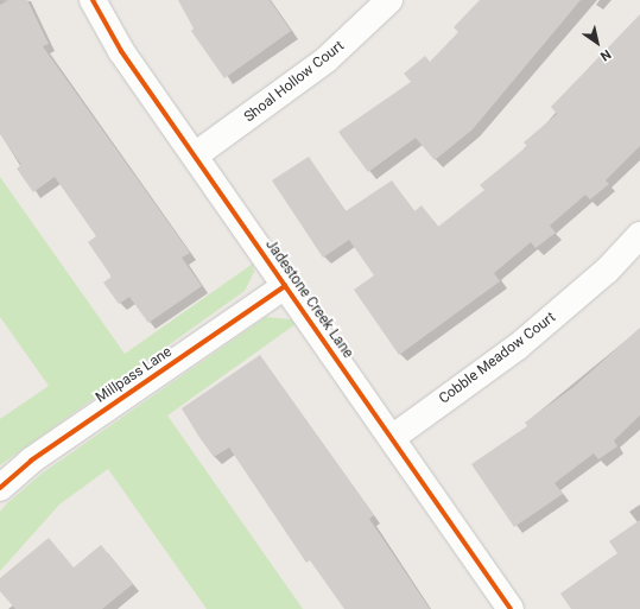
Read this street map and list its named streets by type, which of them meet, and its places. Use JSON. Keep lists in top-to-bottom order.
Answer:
{
  "streets": {
    "street": [
      "Shoal Hollow Court",
      "Jadestone Creek Lane",
      "Cobble Meadow Court",
      "Millpass Lane"
    ]
  },
  "crossings": [
    ["Shoal Hollow Court", "Jadestone Creek Lane"],
    ["Jadestone Creek Lane", "Cobble Meadow Court"],
    ["Jadestone Creek Lane", "Millpass Lane"]
  ],
  "north": "bottom right"
}
